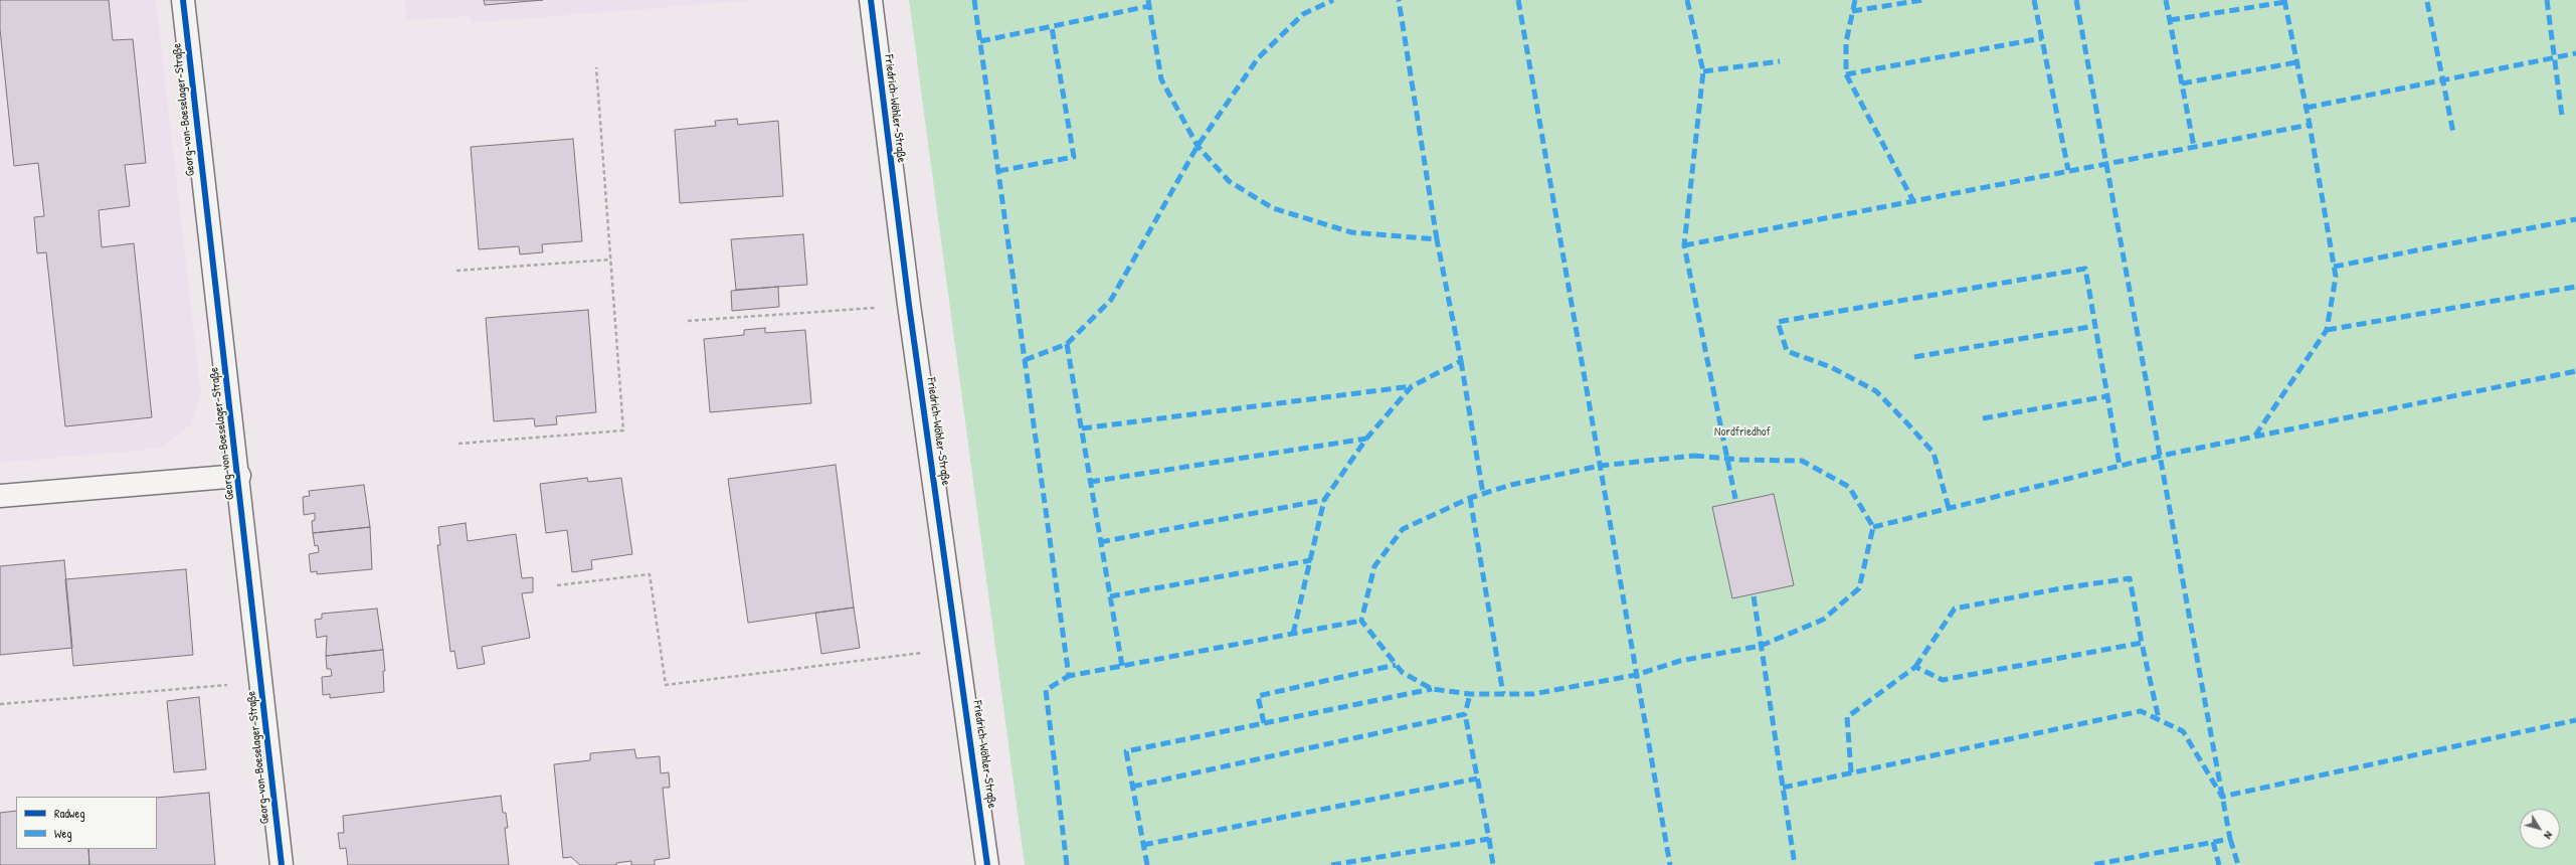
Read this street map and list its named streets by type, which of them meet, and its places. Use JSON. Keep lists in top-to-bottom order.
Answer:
{
  "streets": {
    "street": ["Friedrich-Wöhler-Straße", "Georg-von-Boeselager-Straße"]
  },
  "parks": ["Nordfriedhof"],
  "legend": ["Radweg", "Weg"],
  "north": "bottom right"
}
